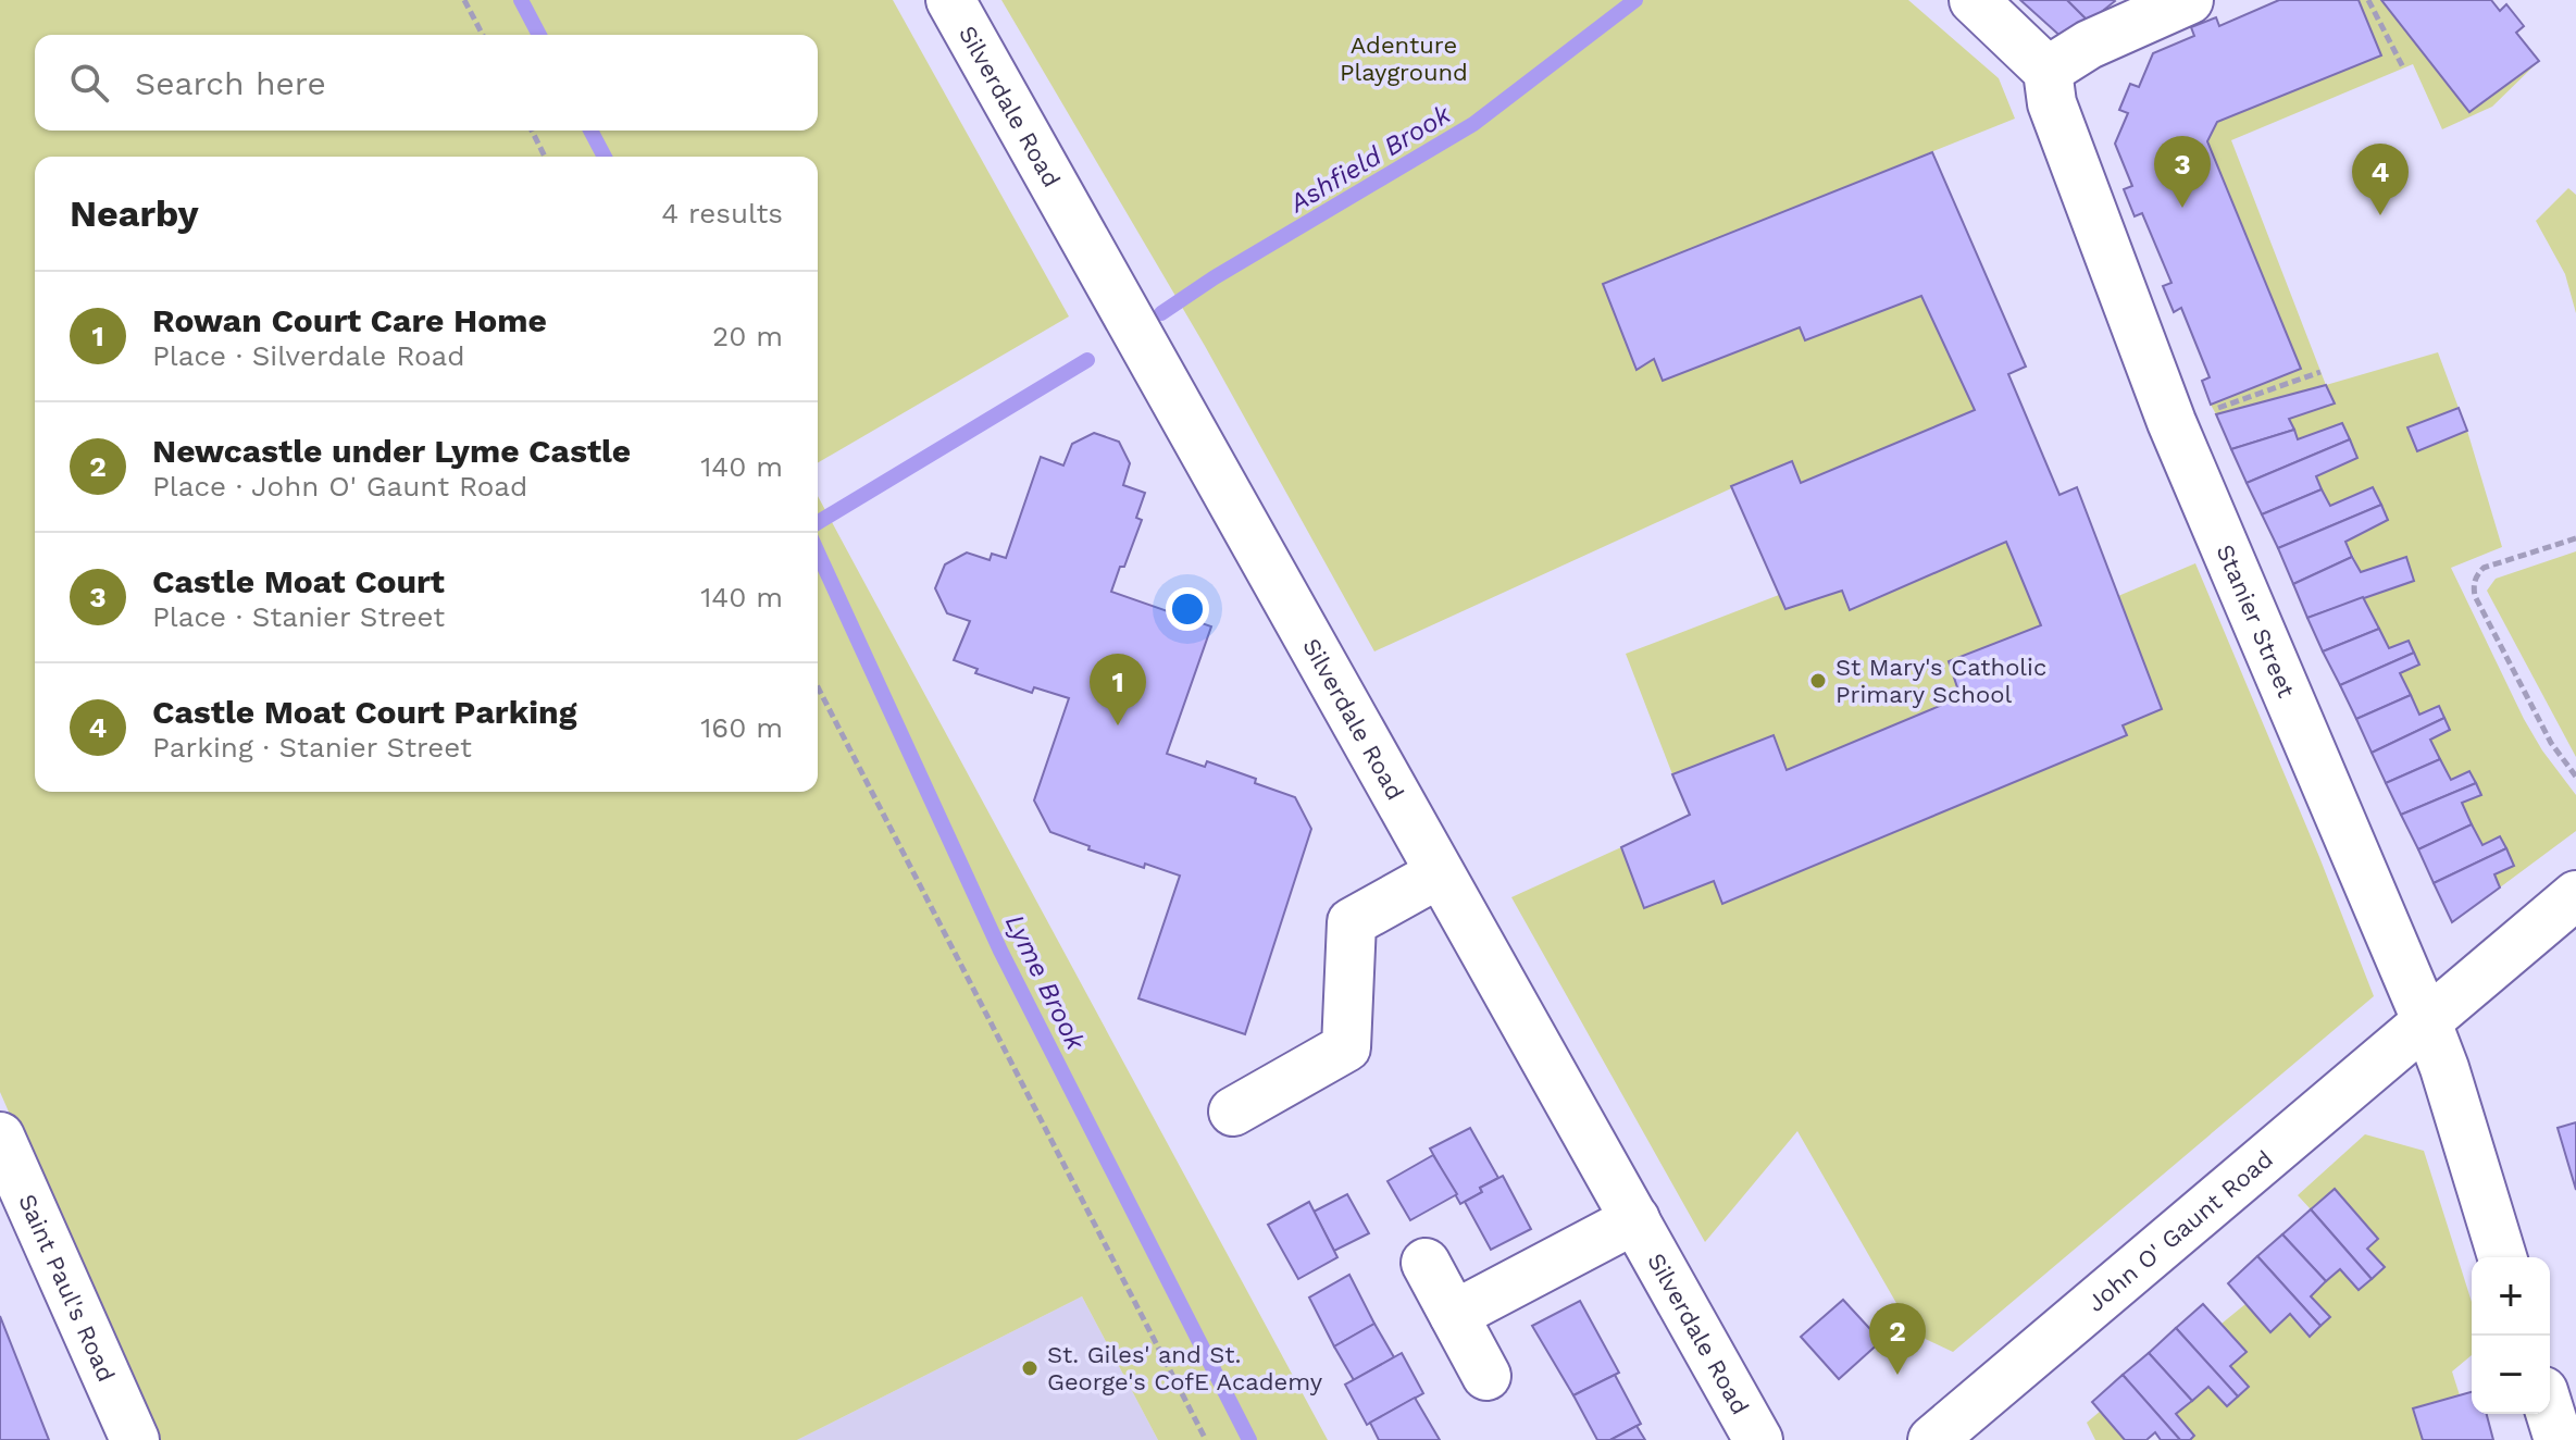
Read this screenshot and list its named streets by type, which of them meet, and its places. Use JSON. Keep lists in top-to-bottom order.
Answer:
{
  "streets": {
    "street": [
      "Silverdale Road",
      "Stanier Street",
      "John O' Gaunt Road",
      "Saint Paul's Road"
    ]
  },
  "crossings": [
    ["Stanier Street", "John O' Gaunt Road"]
  ],
  "water": ["Ashfield Brook", "Lyme Brook"],
  "parks": ["Adenture Playground"],
  "places": ["St Mary's Catholic Primary School", "St. Giles' and St. George's CofE Academy"],
  "page": {
    "search": "Search here",
    "pins": [
      "3",
      "4",
      "1",
      "2"
    ],
    "heading": ["Nearby", "4 results"],
    "list": [
      {
        "mark": "1",
        "name": "Rowan Court Care Home",
        "note": "Place · Silverdale Road",
        "value": "20 m"
      },
      {
        "mark": "2",
        "name": "Newcastle under Lyme Castle",
        "note": "Place · John O' Gaunt Road",
        "value": "140 m"
      },
      {
        "mark": "3",
        "name": "Castle Moat Court",
        "note": "Place · Stanier Street",
        "value": "140 m"
      },
      {
        "mark": "4",
        "name": "Castle Moat Court Parking",
        "note": "Parking · Stanier Street",
        "value": "160 m"
      }
    ],
    "map_buttons": ["+", "−"]
  }
}
